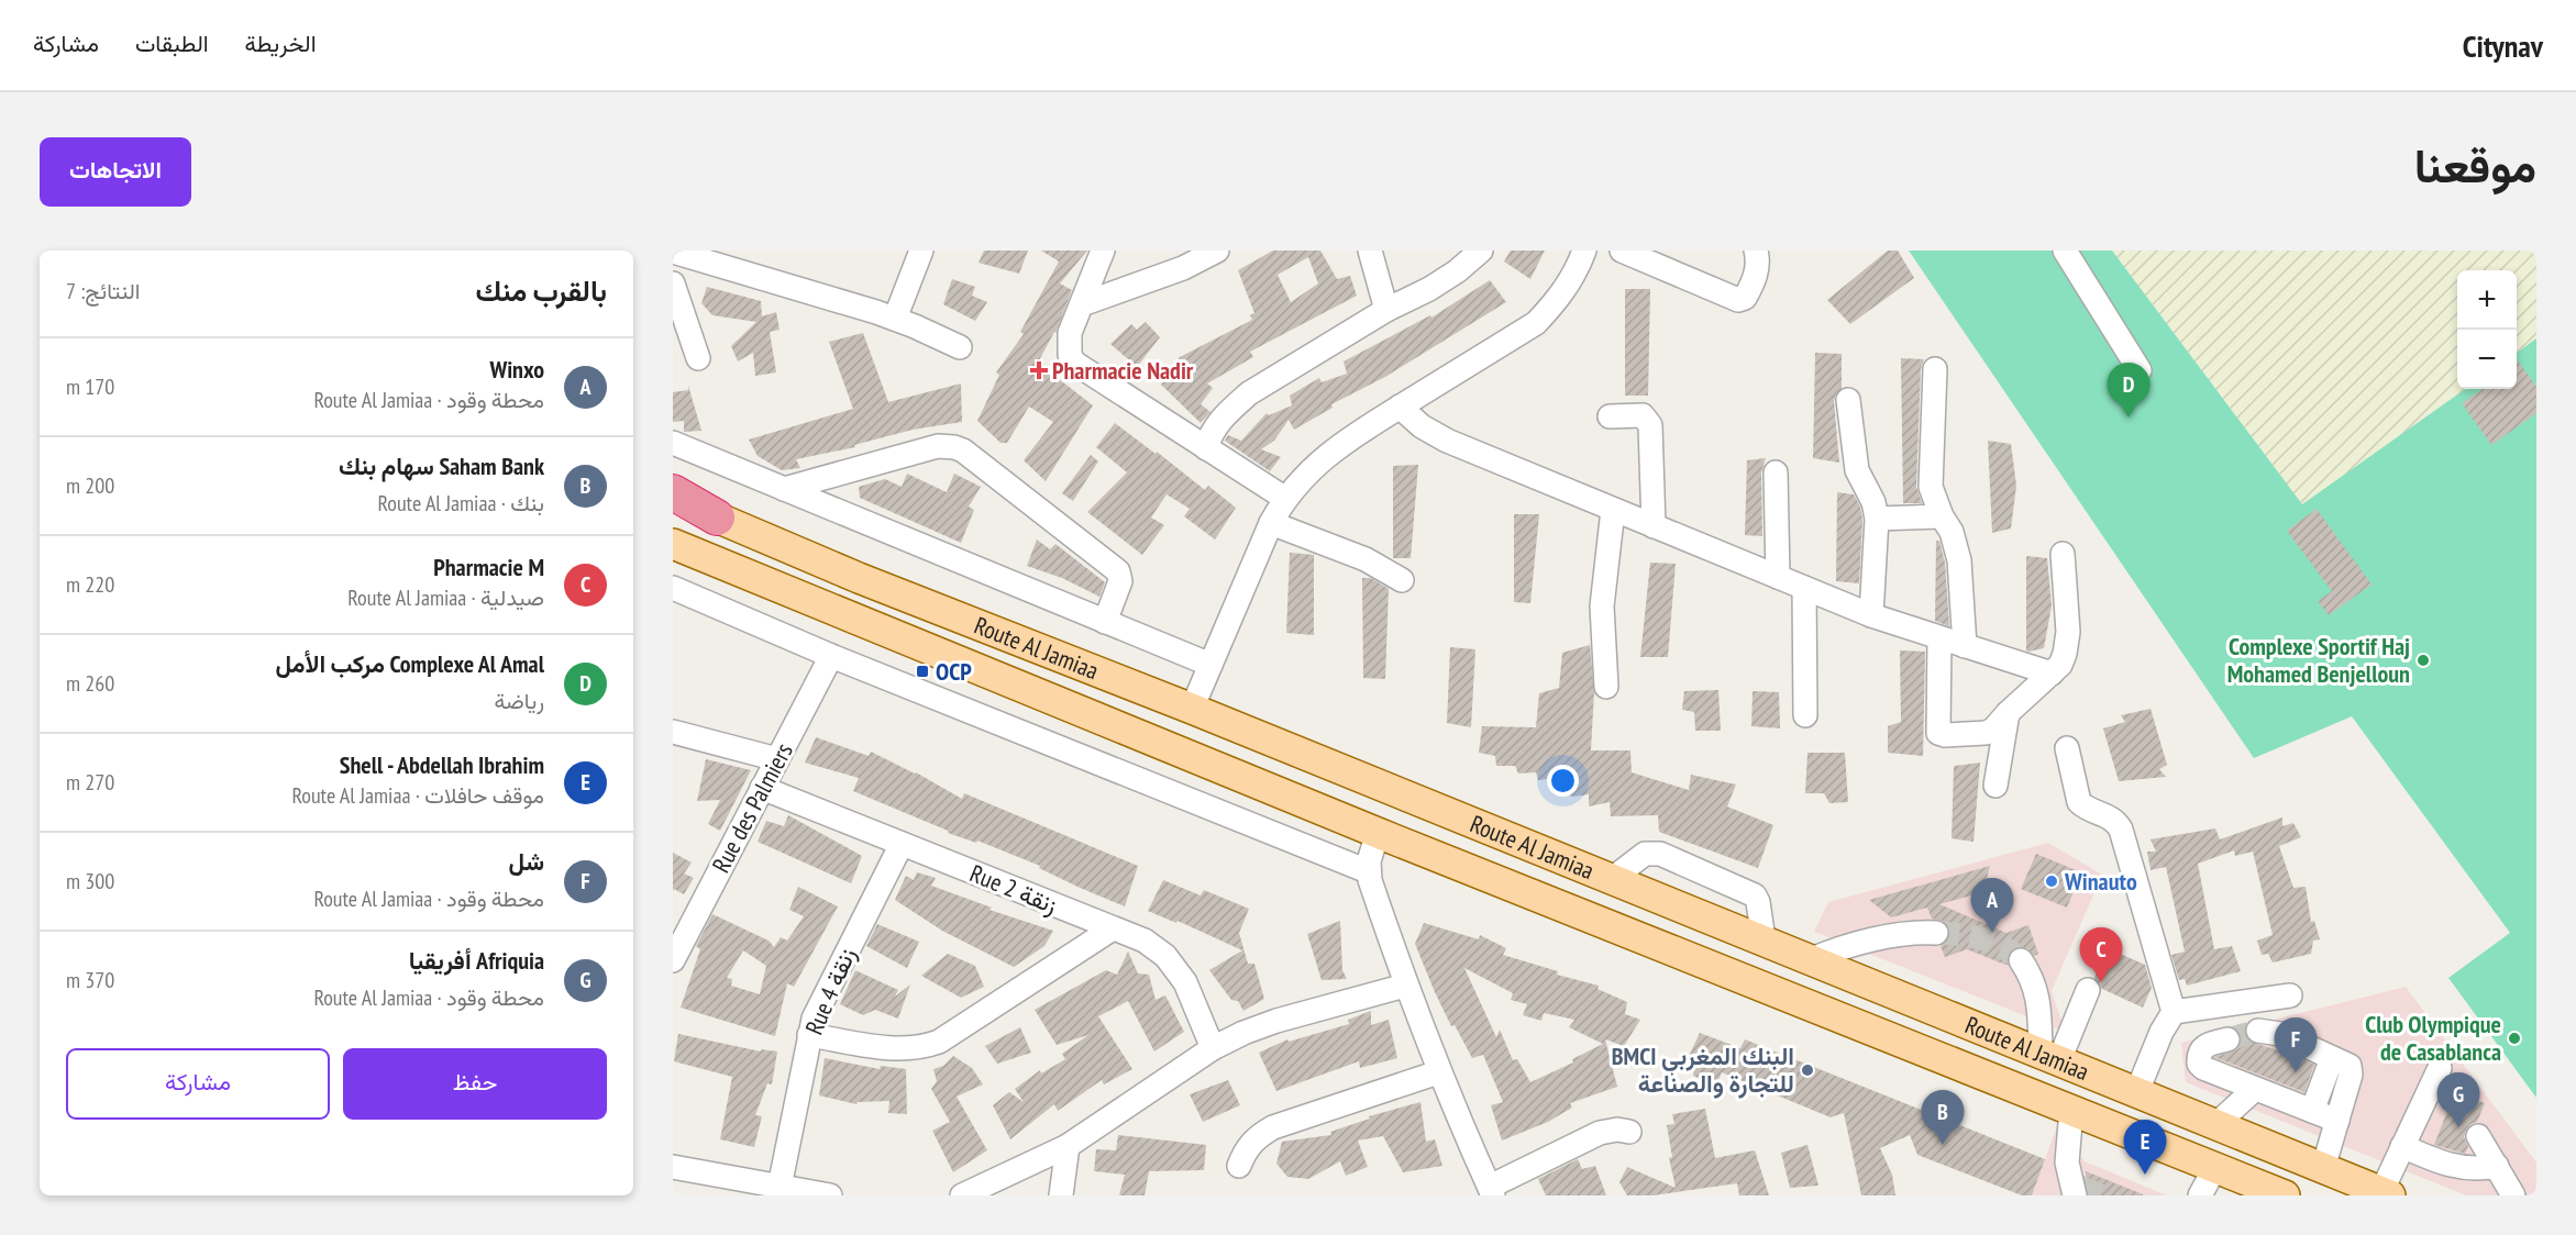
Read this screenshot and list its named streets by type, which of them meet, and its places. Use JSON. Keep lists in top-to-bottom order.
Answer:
{
  "streets": {
    "highway": ["Route Al Jamiaa"],
    "street": ["Rue des Palmiers", "Rue 2 زنقة", "Rue 4 زنقة"]
  },
  "crossings": [
    ["Rue des Palmiers", "Rue 2 زنقة"],
    ["Rue 2 زنقة", "Rue 4 زنقة"]
  ],
  "places": {
    "health": ["Pharmacie Nadir"],
    "other": [
      "Complexe Sportif Haj Mohamed Benjelloun",
      "Winauto",
      "Club Olympique de Casablanca",
      "BMCI البنك المغربي للتجارة والصناعة"
    ],
    "transit": ["OCP"]
  },
  "page": {
    "header": "Citynav",
    "nav": ["الخريطة", "الطبقات", "مشاركة"],
    "title": "موقعنا",
    "buttons": [
      "الاتجاهات",
      ["حفظ", "مشاركة"]
    ],
    "heading": ["بالقرب منك", "النتائج: 7"],
    "map_buttons": ["+", "−"],
    "list": [
      {
        "mark": "A",
        "name": "Winxo",
        "note": "محطة وقود · Route Al Jamiaa",
        "value": "170 m"
      },
      {
        "mark": "B",
        "name": "Saham Bank سهام بنك",
        "note": "بنك · Route Al Jamiaa",
        "value": "200 m"
      },
      {
        "mark": "C",
        "name": "Pharmacie M",
        "note": "صيدلية · Route Al Jamiaa",
        "value": "220 m"
      },
      {
        "mark": "D",
        "name": "Complexe Al Amal مركب الأمل",
        "note": "رياضة",
        "value": "260 m"
      },
      {
        "mark": "E",
        "name": "Shell - Abdellah Ibrahim",
        "note": "موقف حافلات · Route Al Jamiaa",
        "value": "270 m"
      },
      {
        "mark": "F",
        "name": "شل",
        "note": "محطة وقود · Route Al Jamiaa",
        "value": "300 m"
      },
      {
        "mark": "G",
        "name": "Afriquia أفريقيا",
        "note": "محطة وقود · Route Al Jamiaa",
        "value": "370 m"
      }
    ],
    "pins": [
      "D",
      "A",
      "C",
      "F",
      "G",
      "B",
      "E"
    ]
  }
}
